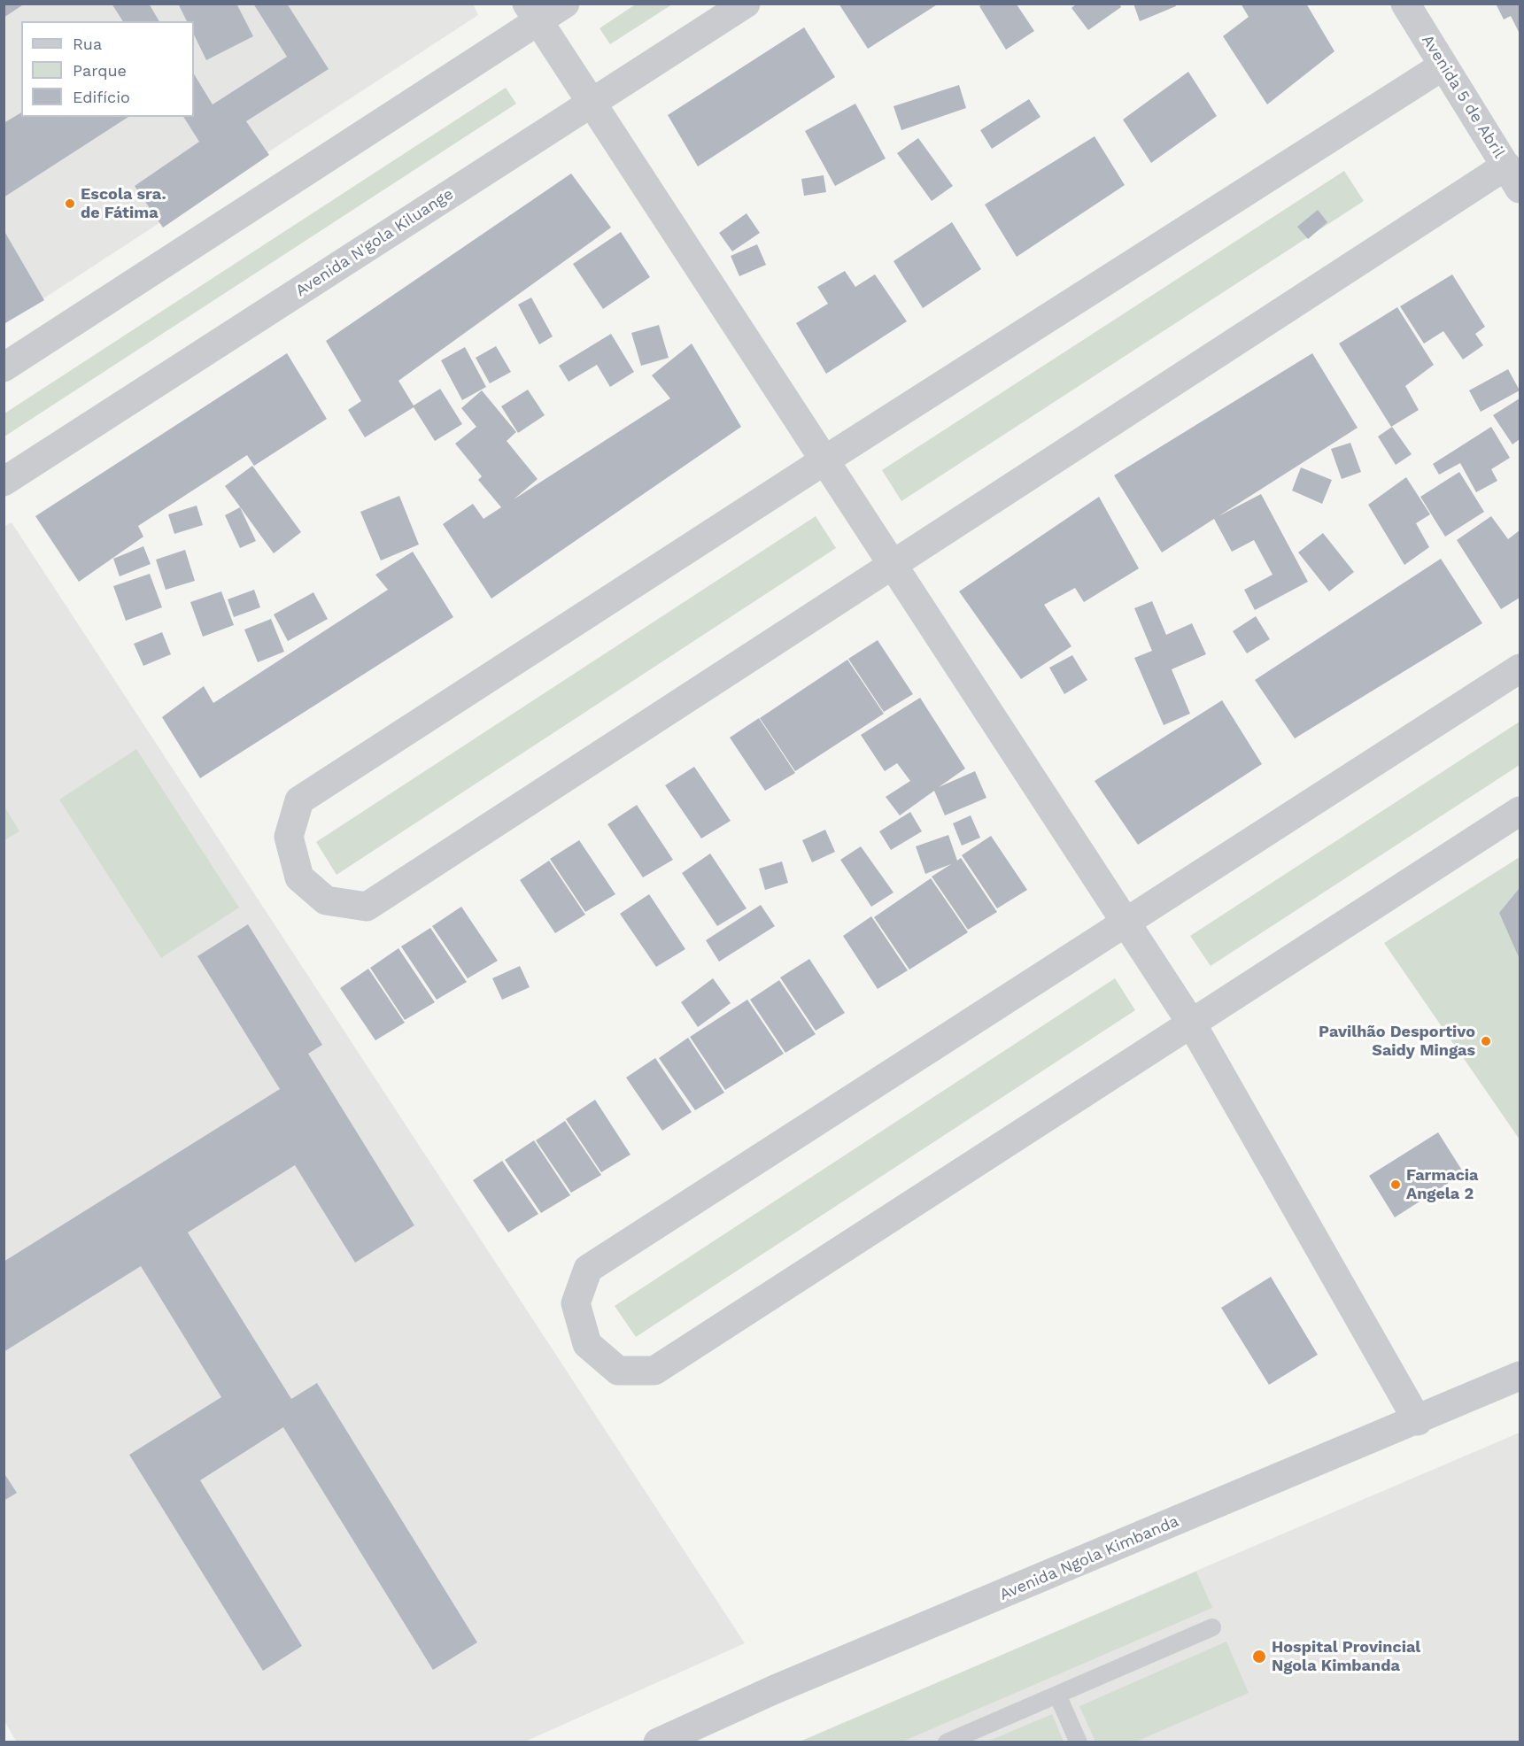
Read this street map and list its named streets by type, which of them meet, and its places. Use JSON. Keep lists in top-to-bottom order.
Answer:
{
  "streets": {
    "street": ["Avenida 5 de Abril", "Avenida N'gola Kiluange", "Avenida Ngola Kimbanda"]
  },
  "places": [
    "Escola sra. de Fátima",
    "Pavilhão Desportivo Saidy Mingas",
    "Farmacia Angela 2",
    "Hospital Provincial Ngola Kimbanda"
  ],
  "legend": ["Rua", "Parque", "Edifício"]
}
